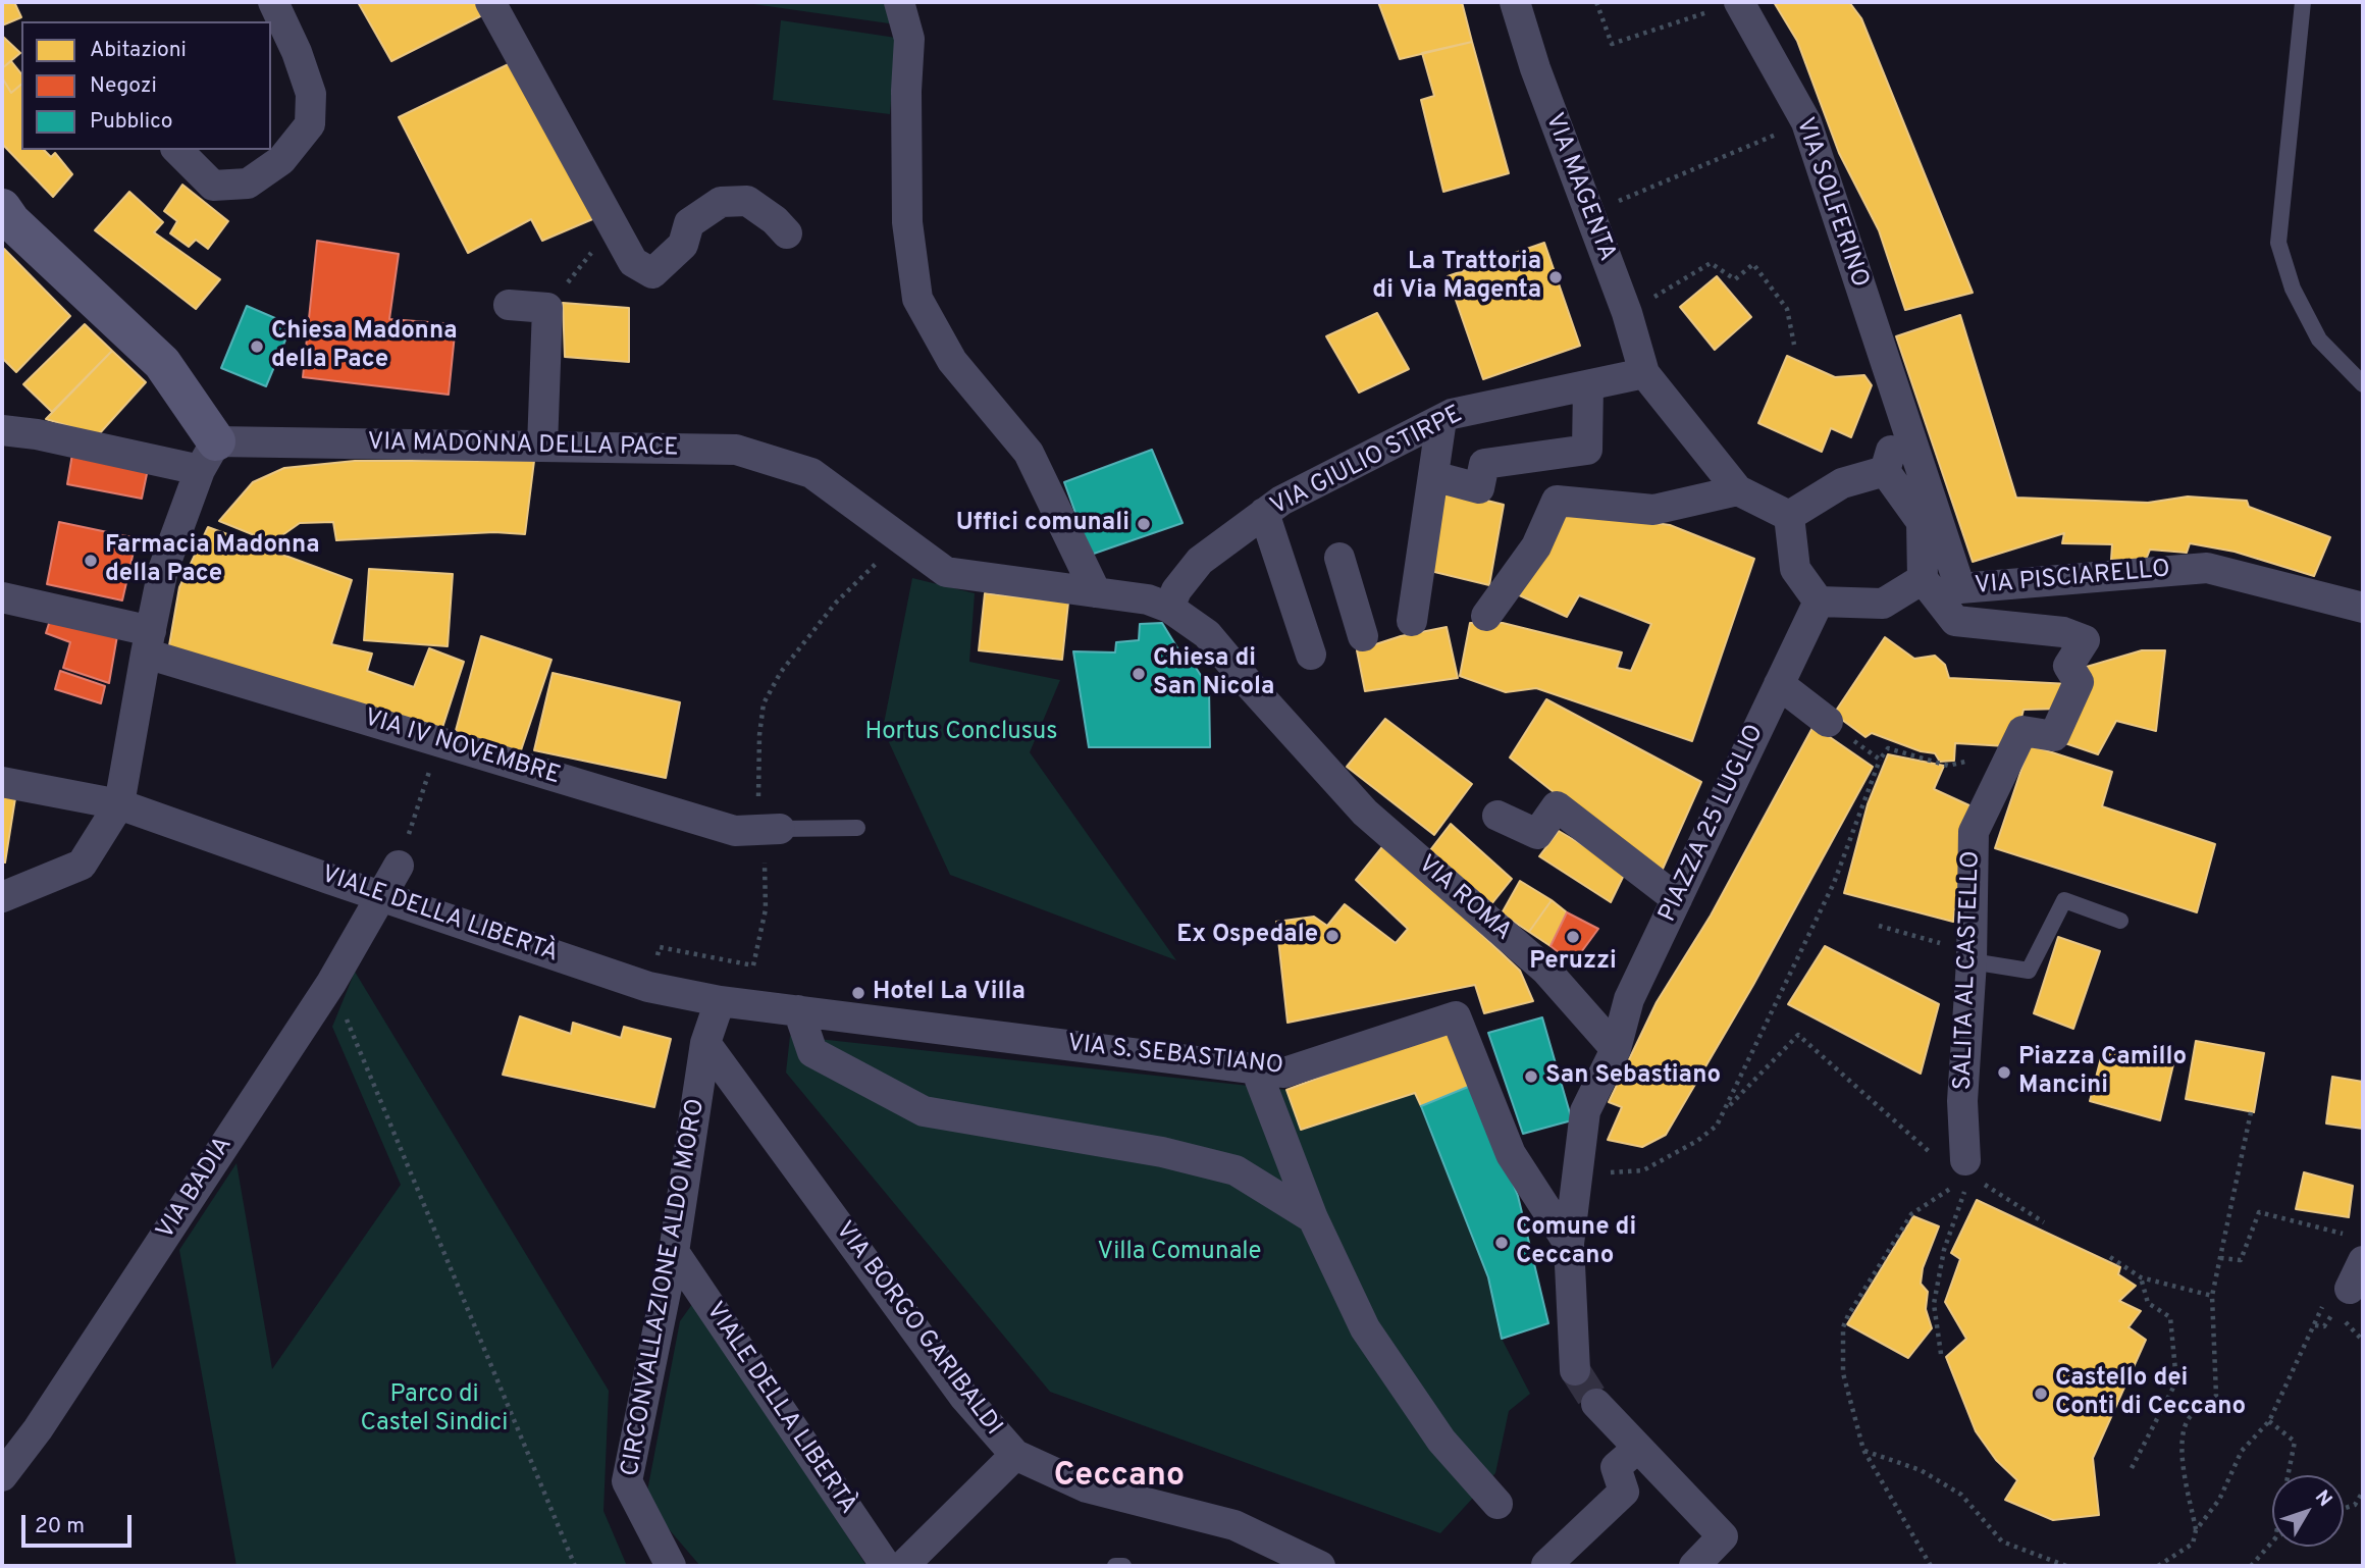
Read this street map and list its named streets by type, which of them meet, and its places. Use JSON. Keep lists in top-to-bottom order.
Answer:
{
  "streets": {
    "street": [
      "VIA MAGENTA",
      "VIA SOLFERINO",
      "VIA MADONNA DELLA PACE",
      "VIA GIULIO STIRPE",
      "VIA PISCIARELLO",
      "VIA IV NOVEMBRE",
      "PIAZZA 25 LUGLIO",
      "VIA ROMA",
      "VIALE DELLA LIBERTÀ",
      "SALITA AL CASTELLO",
      "VIA S. SEBASTIANO",
      "VIA BADIA",
      "CIRCONVALLAZIONE ALDO MORO",
      "VIA BORGO GARIBALDI"
    ]
  },
  "crossings": [
    ["VIA MAGENTA", "VIA GIULIO STIRPE"],
    ["VIA SOLFERINO", "VIA PISCIARELLO"],
    ["VIA MADONNA DELLA PACE", "VIA GIULIO STIRPE"],
    ["VIA MADONNA DELLA PACE", "VIA ROMA"],
    ["VIA GIULIO STIRPE", "VIA ROMA"],
    ["PIAZZA 25 LUGLIO", "VIA ROMA"],
    ["PIAZZA 25 LUGLIO", "SALITA AL CASTELLO"],
    ["VIALE DELLA LIBERTÀ", "VIA S. SEBASTIANO"],
    ["VIALE DELLA LIBERTÀ", "VIA BADIA"],
    ["VIALE DELLA LIBERTÀ", "CIRCONVALLAZIONE ALDO MORO"],
    ["CIRCONVALLAZIONE ALDO MORO", "VIA BORGO GARIBALDI"]
  ],
  "districts": ["Ceccano"],
  "parks": ["Hortus Conclusus", "Villa Comunale", "Parco di Castel Sindici"],
  "places": [
    "La Trattoria di Via Magenta",
    "Chiesa Madonna della Pace",
    "Uffici comunali",
    "Farmacia Madonna della Pace",
    "Chiesa di San Nicola",
    "Ex Ospedale",
    "Peruzzi",
    "Hotel La Villa",
    "Piazza Camillo Mancini",
    "San Sebastiano",
    "Comune di Ceccano",
    "Castello dei Conti di Ceccano"
  ],
  "legend": ["Abitazioni", "Negozi", "Pubblico"],
  "scale_bar": "20 m",
  "north": "top right"
}
